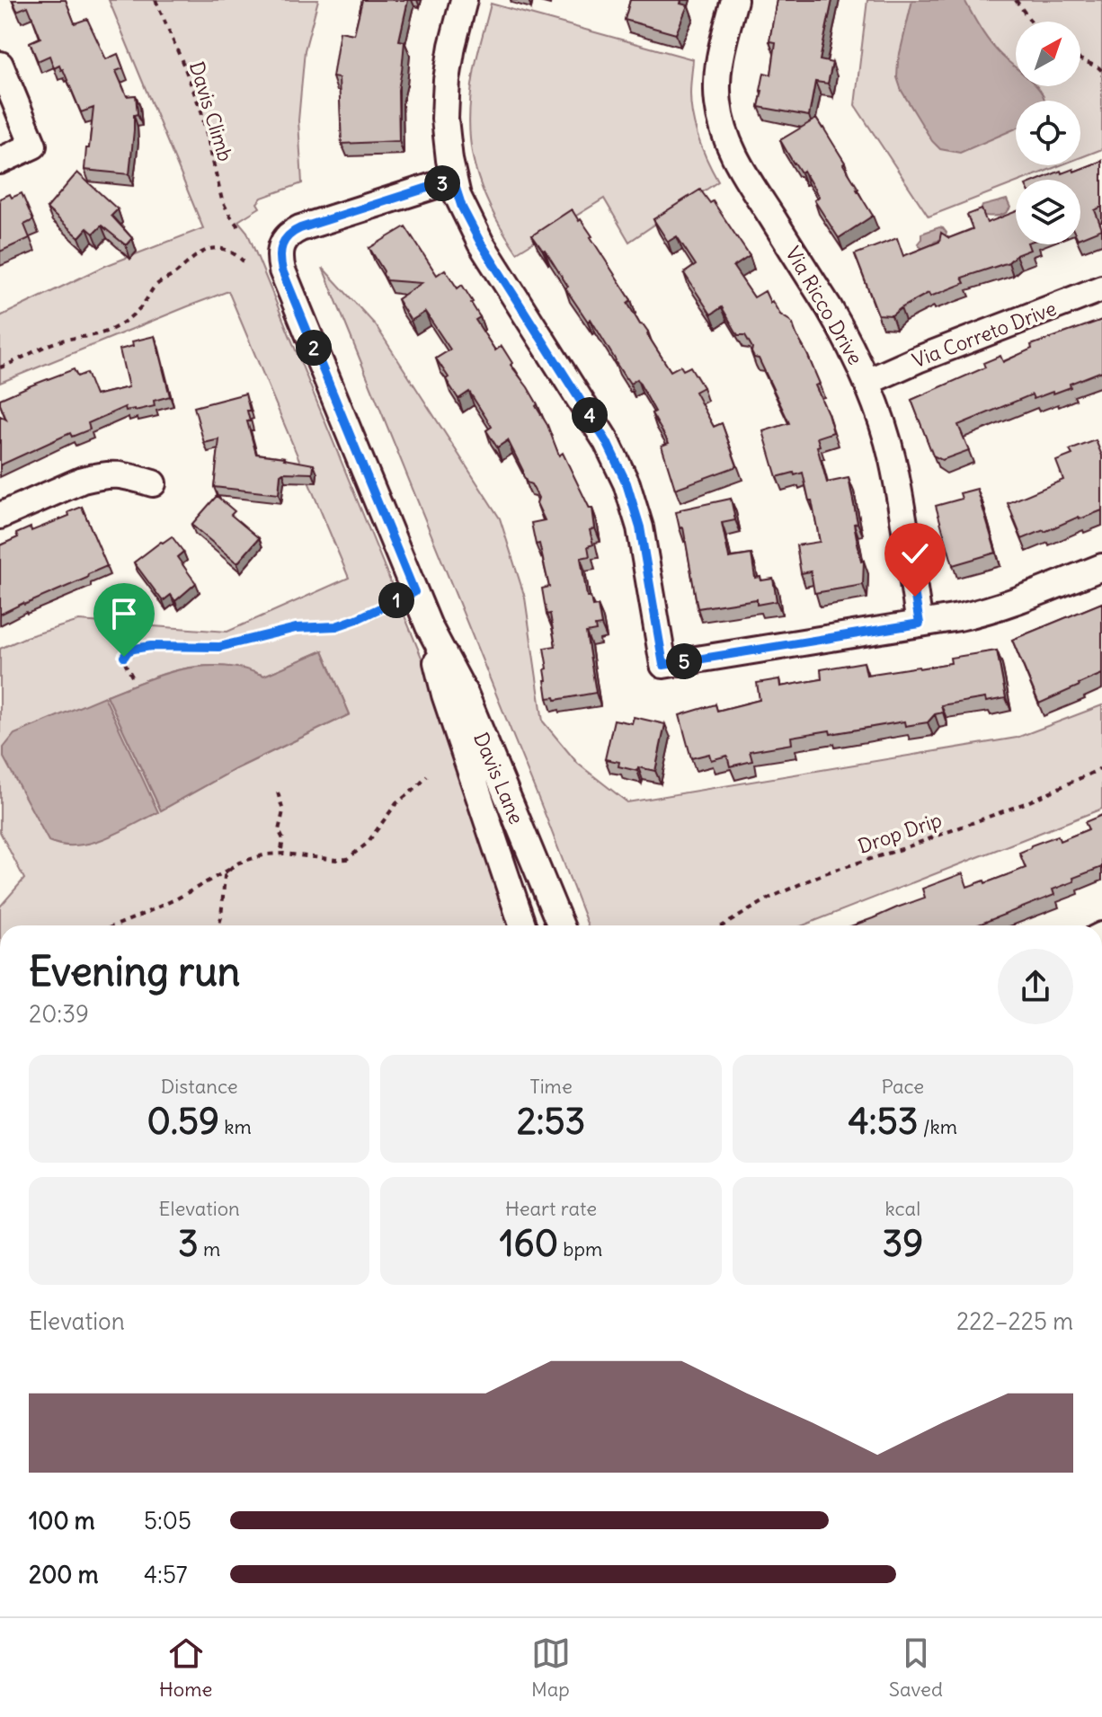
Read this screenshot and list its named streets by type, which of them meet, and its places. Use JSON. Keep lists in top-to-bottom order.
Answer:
{
  "streets": {
    "street": ["Via Ricco Drive", "Via Correto Drive", "Davis Lane"],
    "path": ["Davis Climb", "Drop Drip"]
  },
  "crossings": [
    ["Via Ricco Drive", "Via Correto Drive"]
  ],
  "north": "top right",
  "page": {
    "pins": [
      "3",
      "2",
      "4",
      "1",
      "5"
    ],
    "heading": ["Evening run", "20:39"],
    "stats": [
      ["Distance", "0.59 km"],
      ["Time", "2:53"],
      ["Pace", "4:53 /km"],
      ["Elevation", "3 m"],
      ["Heart rate", "160 bpm"],
      ["kcal", "39"]
    ],
    "chart": ["Elevation", "222–225 m"],
    "list": [
      {
        "name": "100 m",
        "note": "5:05"
      },
      {
        "name": "200 m",
        "note": "4:57"
      }
    ],
    "tabs": ["Home", "Map", "Saved"]
  }
}
